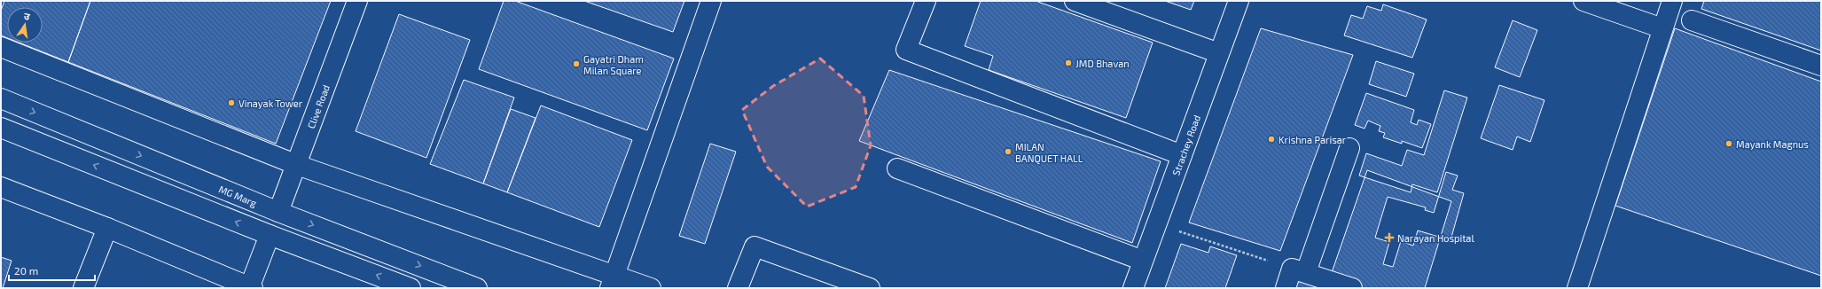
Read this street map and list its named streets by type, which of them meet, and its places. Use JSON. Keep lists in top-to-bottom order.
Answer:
{
  "streets": {
    "street": ["Clive Road", "Strachey Road", "MG Marg"]
  },
  "crossings": [
    ["Clive Road", "MG Marg"]
  ],
  "places": {
    "other": [
      "JMD Bhavan",
      "Gayatri Dham Milan Square",
      "Vinayak Tower",
      "Krishna Parisar",
      "Mayank Magnus",
      "MILAN BANQUET HALL"
    ],
    "health": ["Narayan Hospital"]
  },
  "scale_bar": "20 m",
  "north": "top"
}
